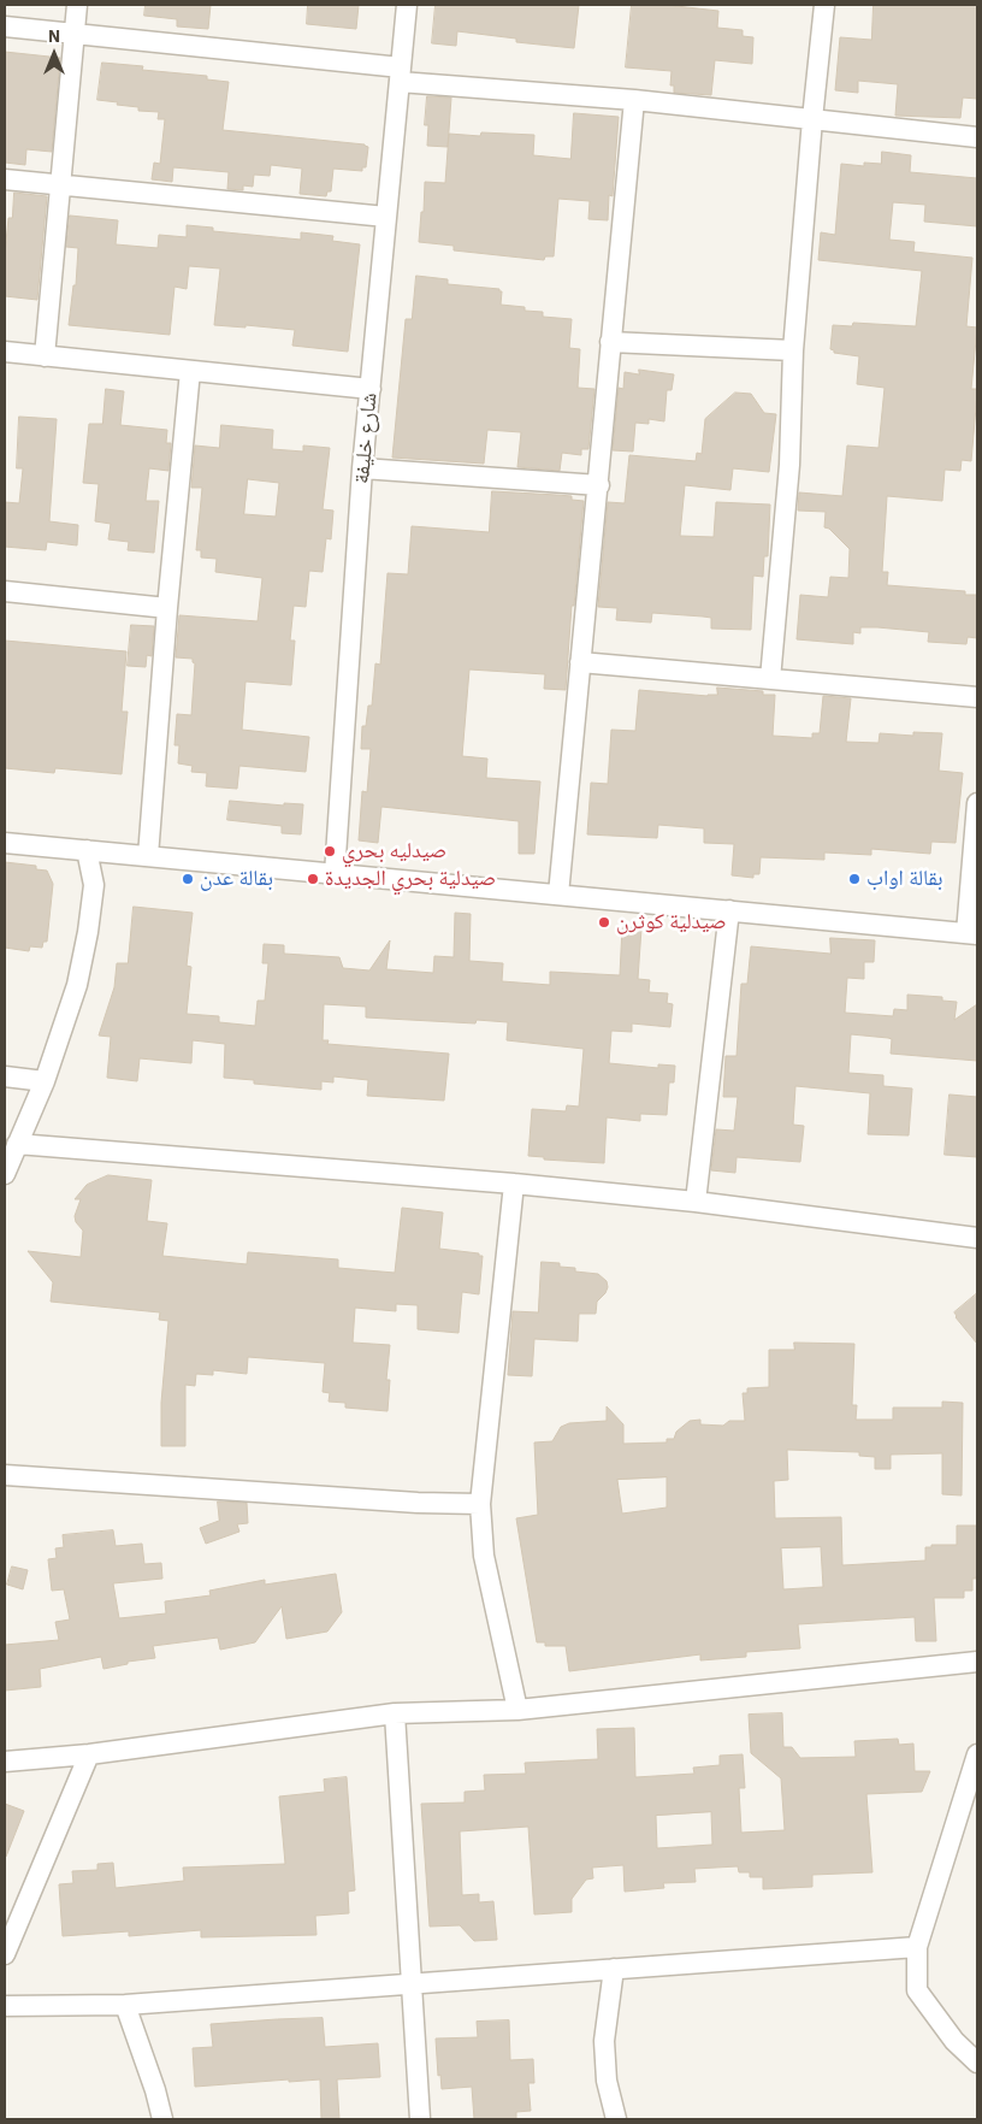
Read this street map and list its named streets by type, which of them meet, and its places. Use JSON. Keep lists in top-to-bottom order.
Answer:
{
  "streets": {
    "street": ["شارع خليفة"]
  },
  "places": [
    "صيدليه بحري",
    "بقالة عدن",
    "صيدلية بحري الجديدة",
    "بقالة اواب",
    "صيدلية كوثرن"
  ],
  "north": "top"
}
